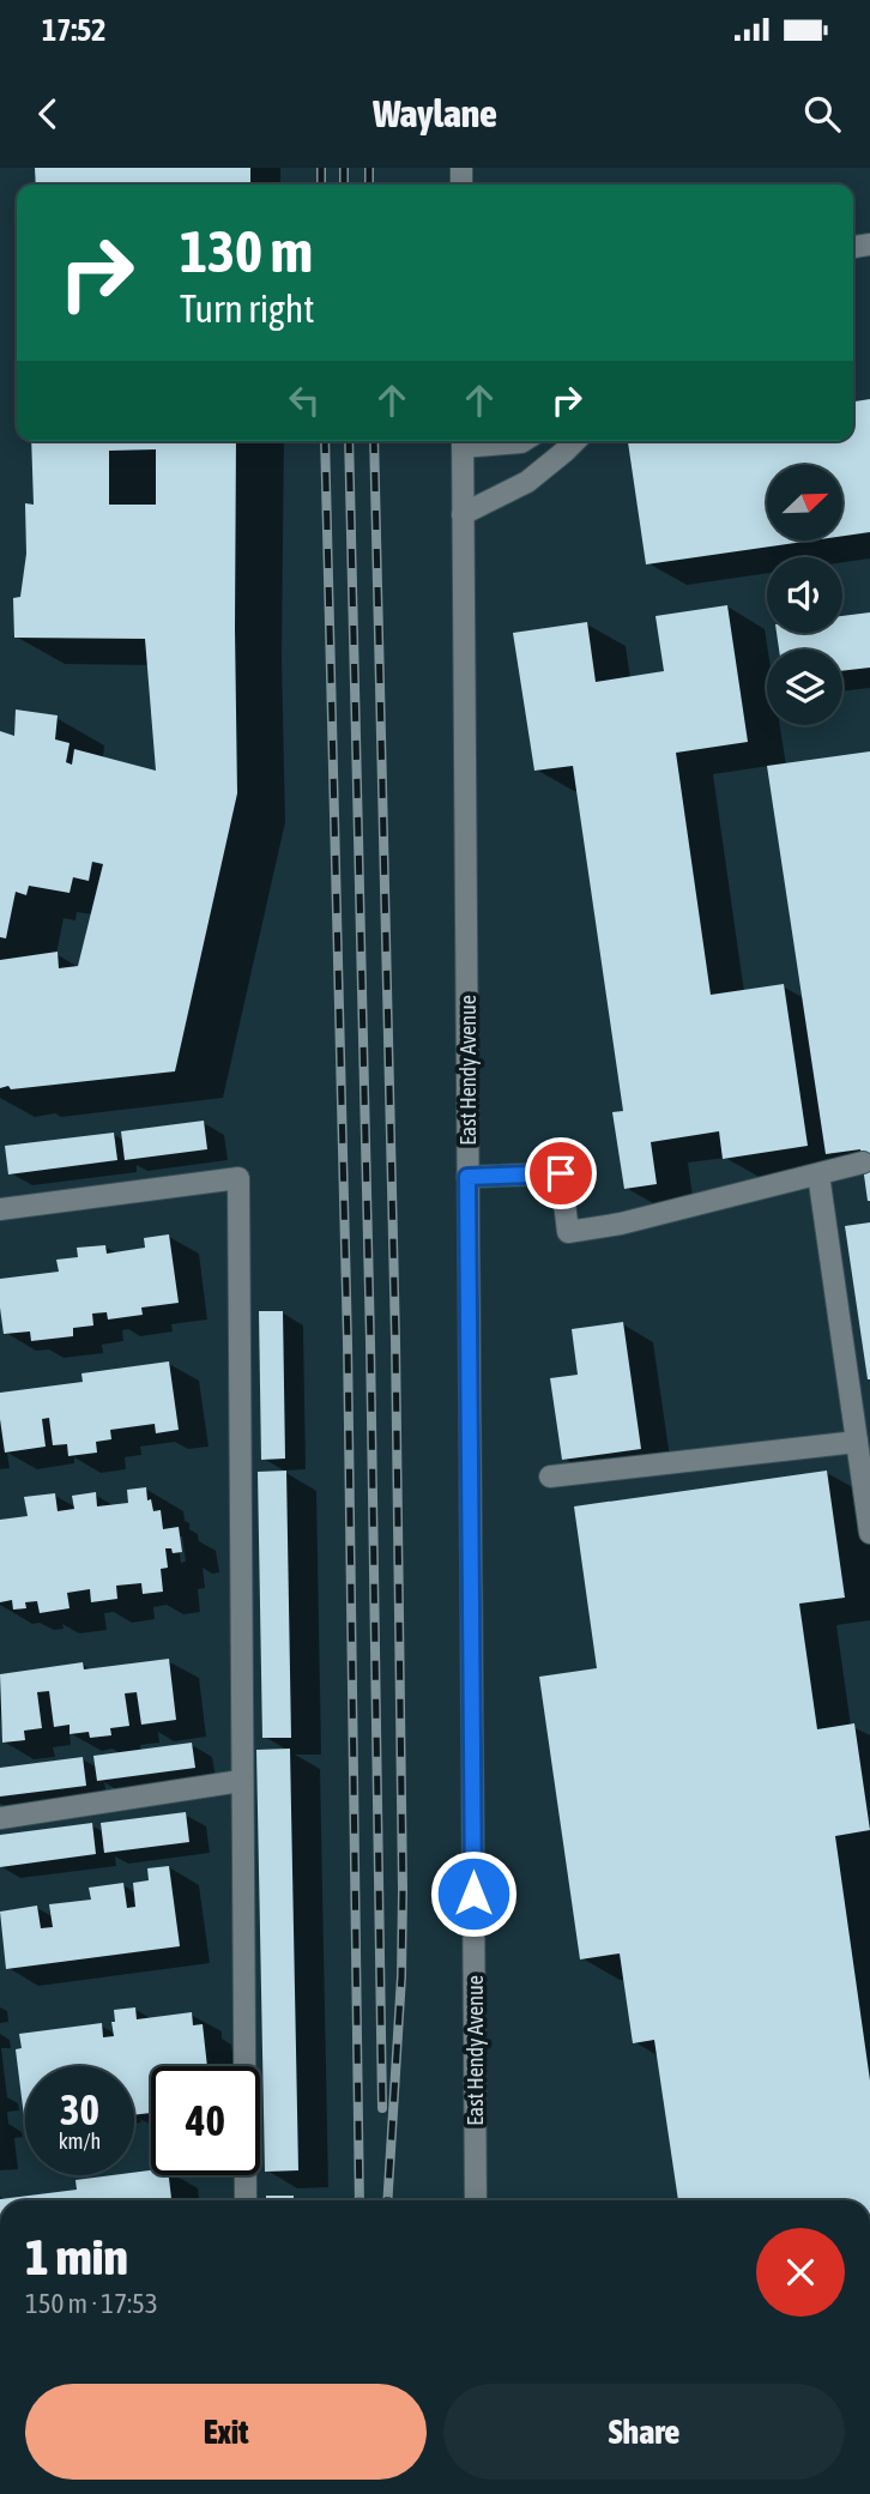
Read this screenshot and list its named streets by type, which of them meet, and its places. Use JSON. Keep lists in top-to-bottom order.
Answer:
{
  "streets": {
    "street": ["East Hendy Avenue"]
  },
  "north": "top right",
  "page": {
    "status": "17:52",
    "header": "Waylane",
    "turn": ["130 m", "Turn right"],
    "speed": "30 km/h",
    "limit": "40",
    "heading": ["1 min", "150 m · 17:53"],
    "buttons": ["Exit", "Share"]
  }
}
